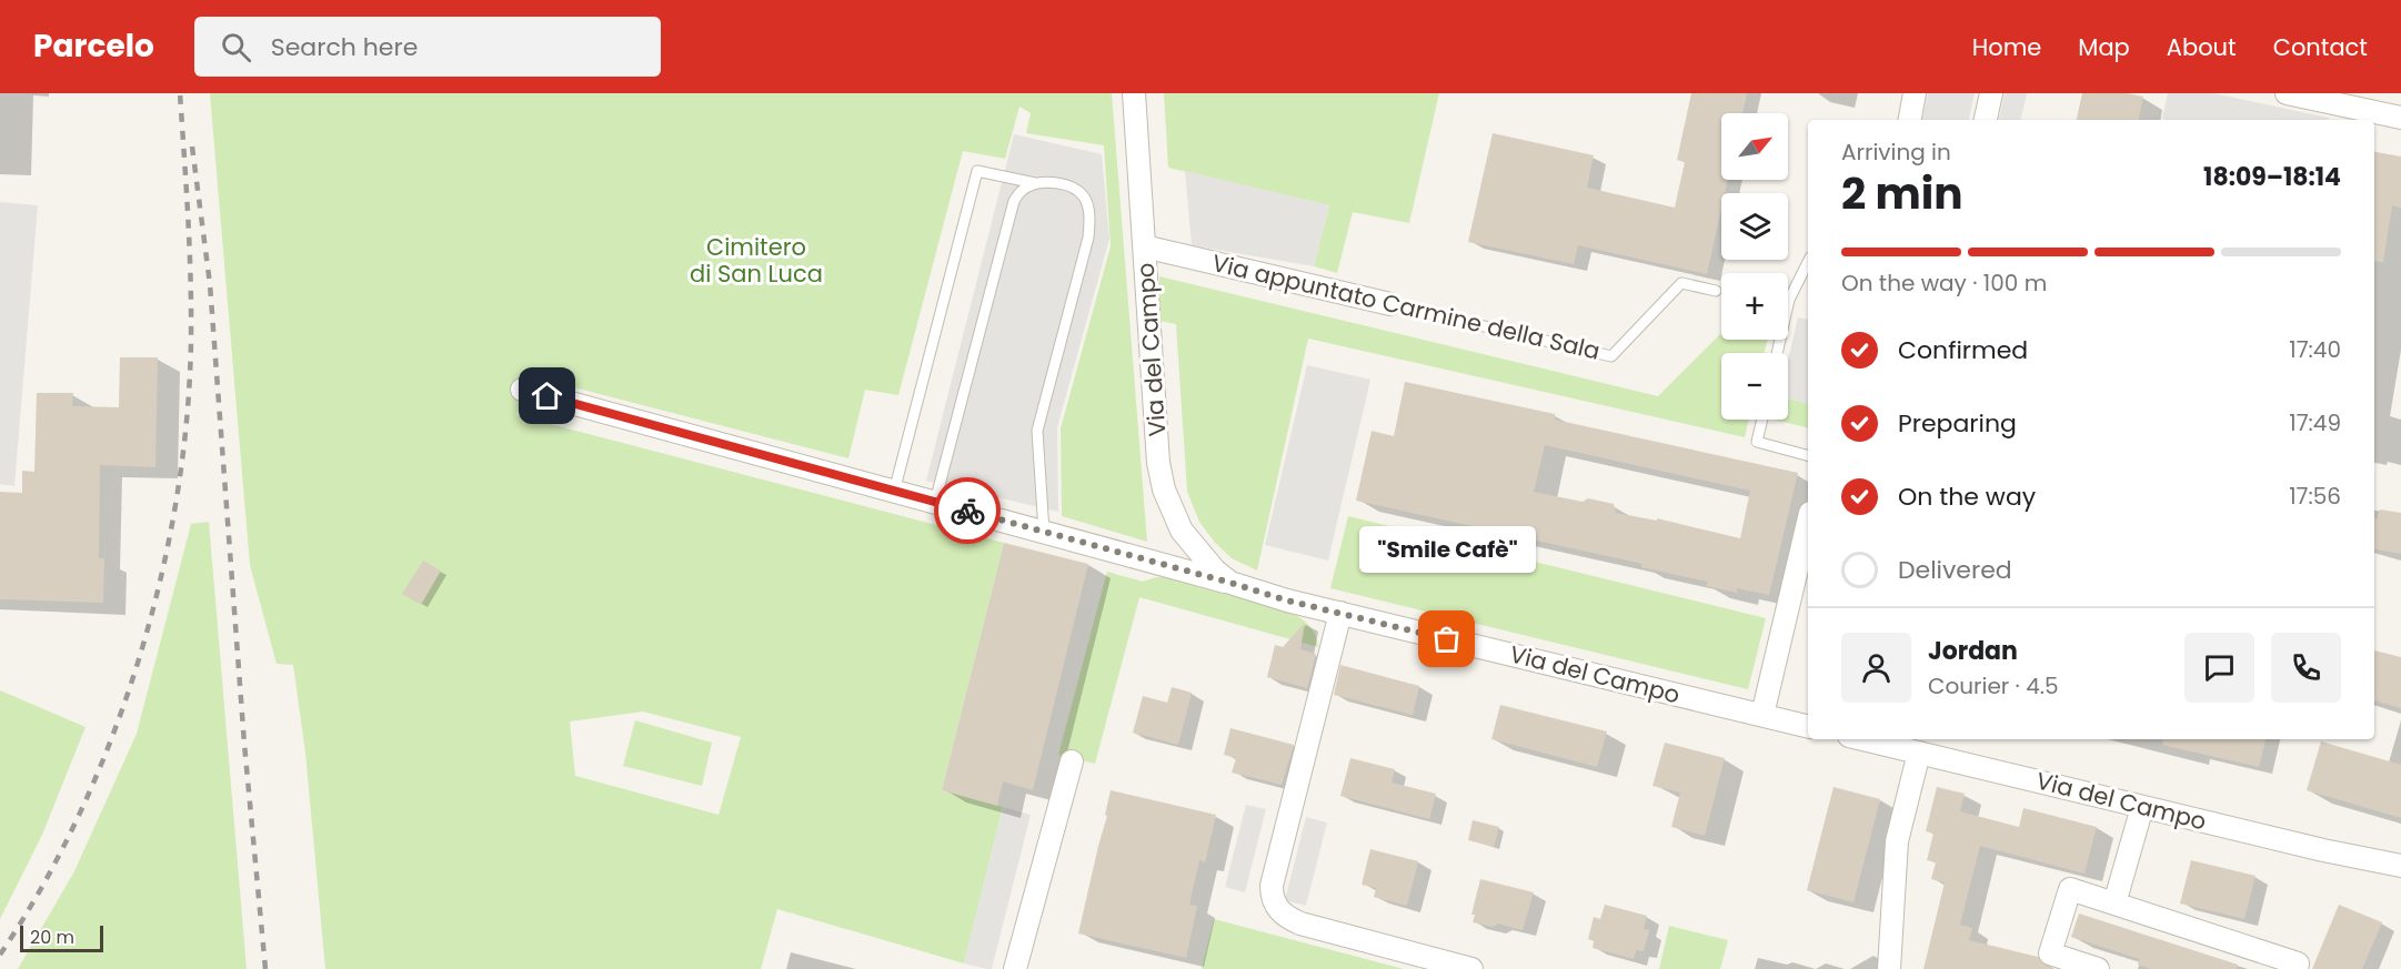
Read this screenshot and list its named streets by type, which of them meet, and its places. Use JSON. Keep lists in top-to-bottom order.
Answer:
{
  "streets": {
    "street": ["Via appuntato Carmine della Sala", "Via del Campo"]
  },
  "crossings": [
    ["Via appuntato Carmine della Sala", "Via del Campo"]
  ],
  "parks": ["Cimitero di San Luca"],
  "places": ["\"Smile Cafè\""],
  "scale_bar": "20 m",
  "north": "top right",
  "page": {
    "header": "Parcelo",
    "search": "Search here",
    "nav": [
      "Home",
      "Map",
      "About",
      "Contact"
    ],
    "map_buttons": ["+", "−"],
    "heading": ["2 min", "Arriving in", "18:09–18:14"],
    "panel": ["Jordan", "Courier · 4.5"],
    "bar": "On the way · 100 m",
    "list": [
      ["Confirmed", "17:40"],
      ["Preparing", "17:49"],
      ["On the way", "17:56"],
      "Delivered"
    ],
    "bubble": "\"Smile Cafè\"",
    "scale": "20 m"
  }
}
